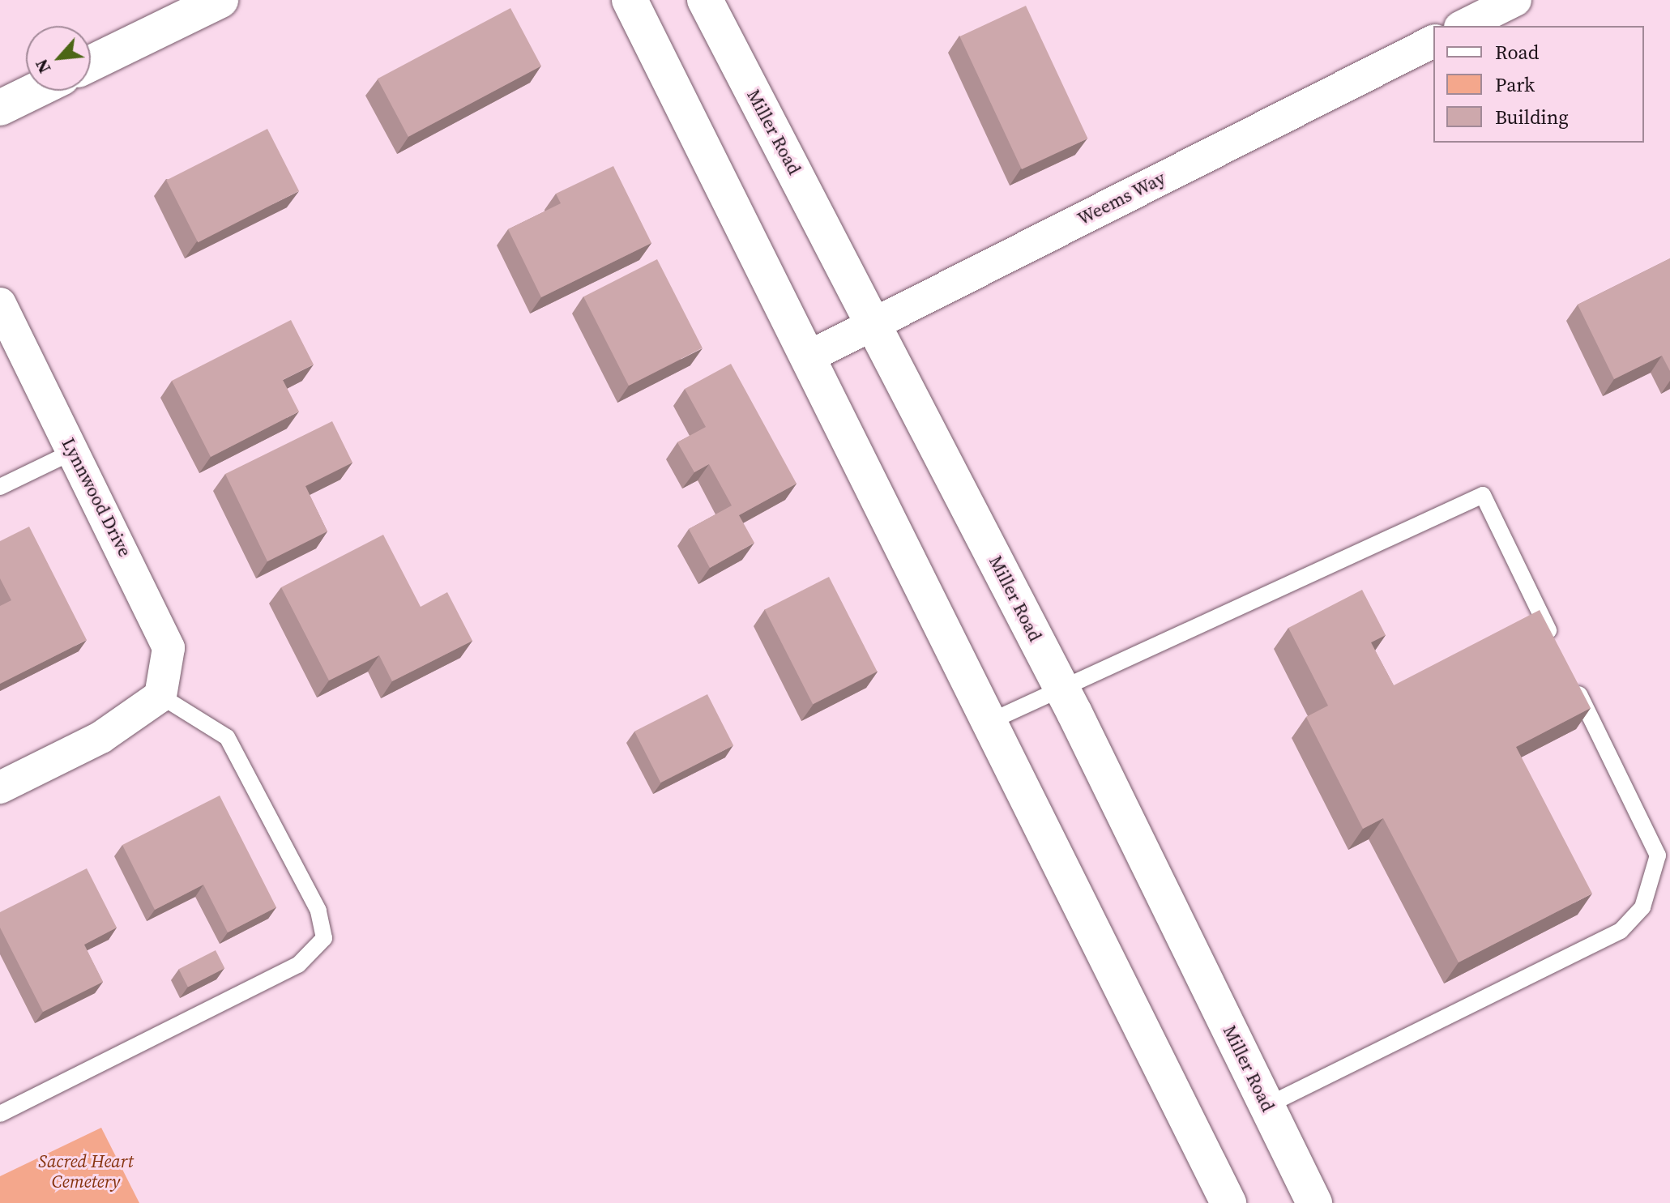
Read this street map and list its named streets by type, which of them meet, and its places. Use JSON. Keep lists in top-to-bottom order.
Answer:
{
  "streets": {
    "main road": ["Miller Road"],
    "street": ["Weems Way", "Lynnwood Drive"]
  },
  "crossings": [
    ["Miller Road", "Weems Way"]
  ],
  "parks": ["Sacred Heart Cemetery"],
  "legend": ["Road", "Park", "Building"],
  "north": "bottom left"
}
